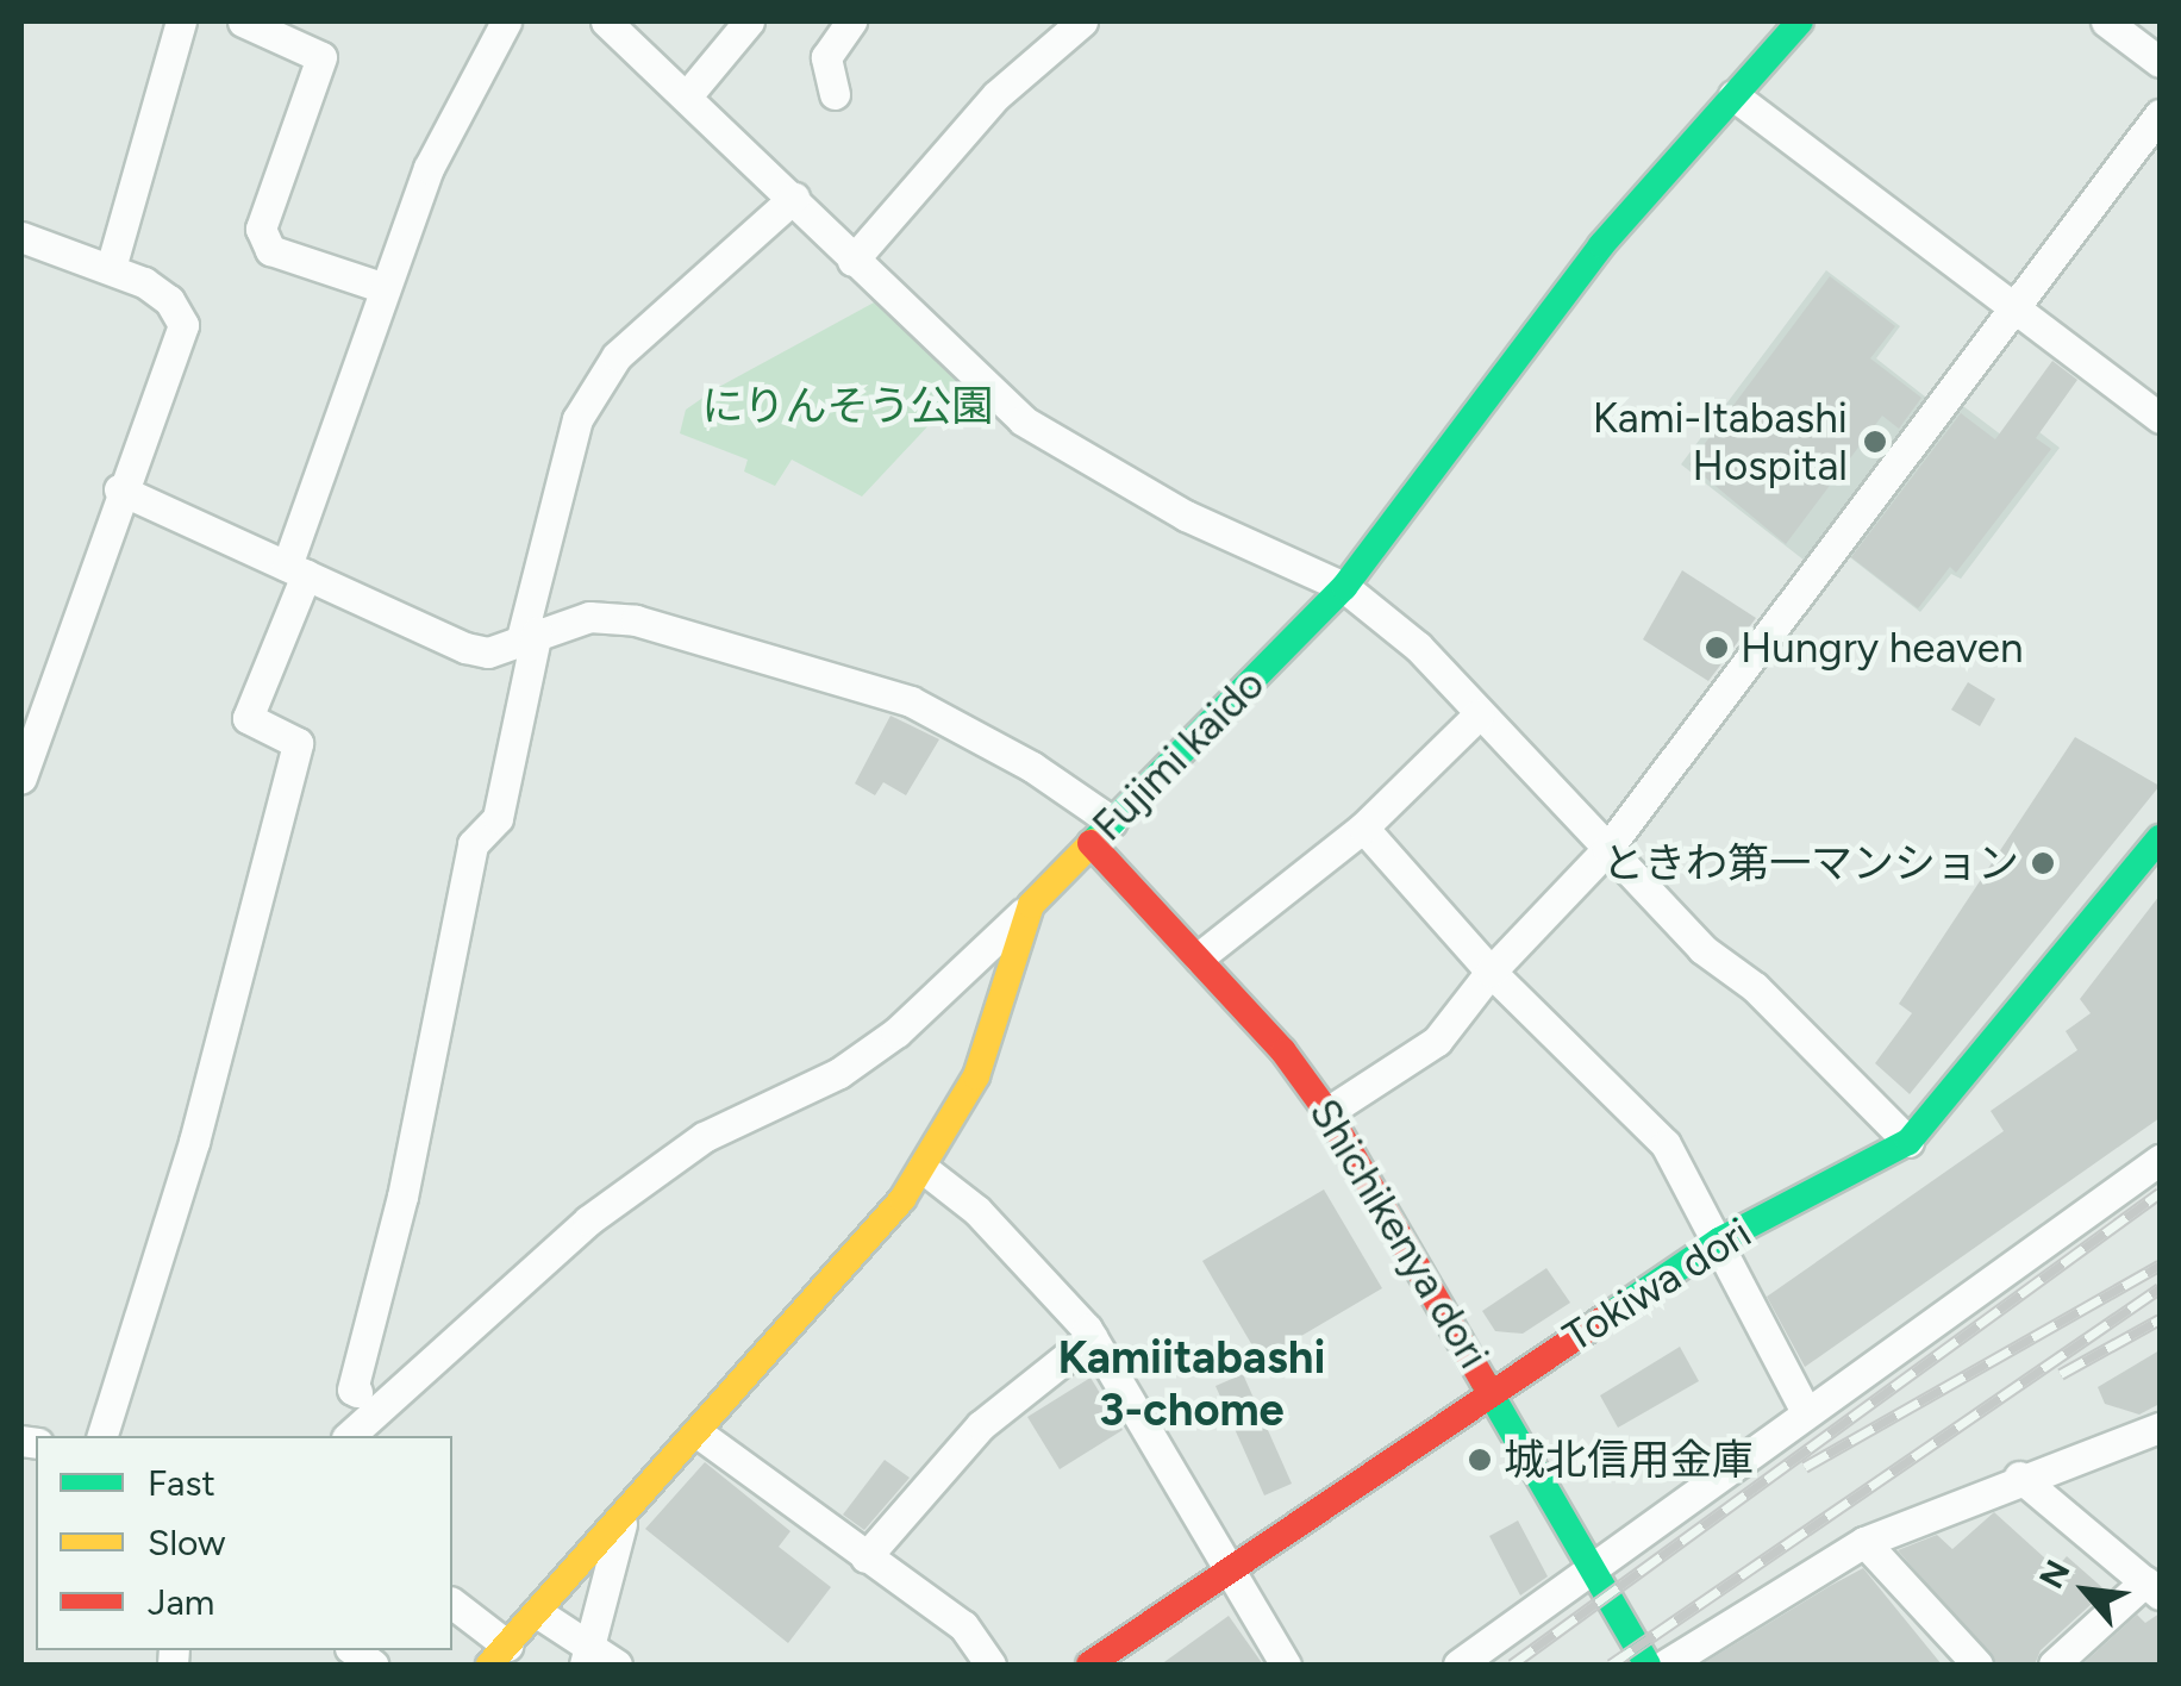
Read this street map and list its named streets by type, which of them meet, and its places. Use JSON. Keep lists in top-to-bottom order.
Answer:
{
  "streets": {
    "street": ["Fujimi kaido", "Shichikenya dori", "Tokiwa dori"]
  },
  "crossings": [
    ["Fujimi kaido", "Shichikenya dori"],
    ["Shichikenya dori", "Tokiwa dori"]
  ],
  "districts": ["Kamiitabashi 3-chome"],
  "parks": ["にりんそう公園"],
  "places": [
    "Kami-Itabashi Hospital",
    "Hungry heaven",
    "ときわ第一マンション",
    "城北信用金庫"
  ],
  "legend": ["Fast", "Slow", "Jam"],
  "north": "top left"
}
